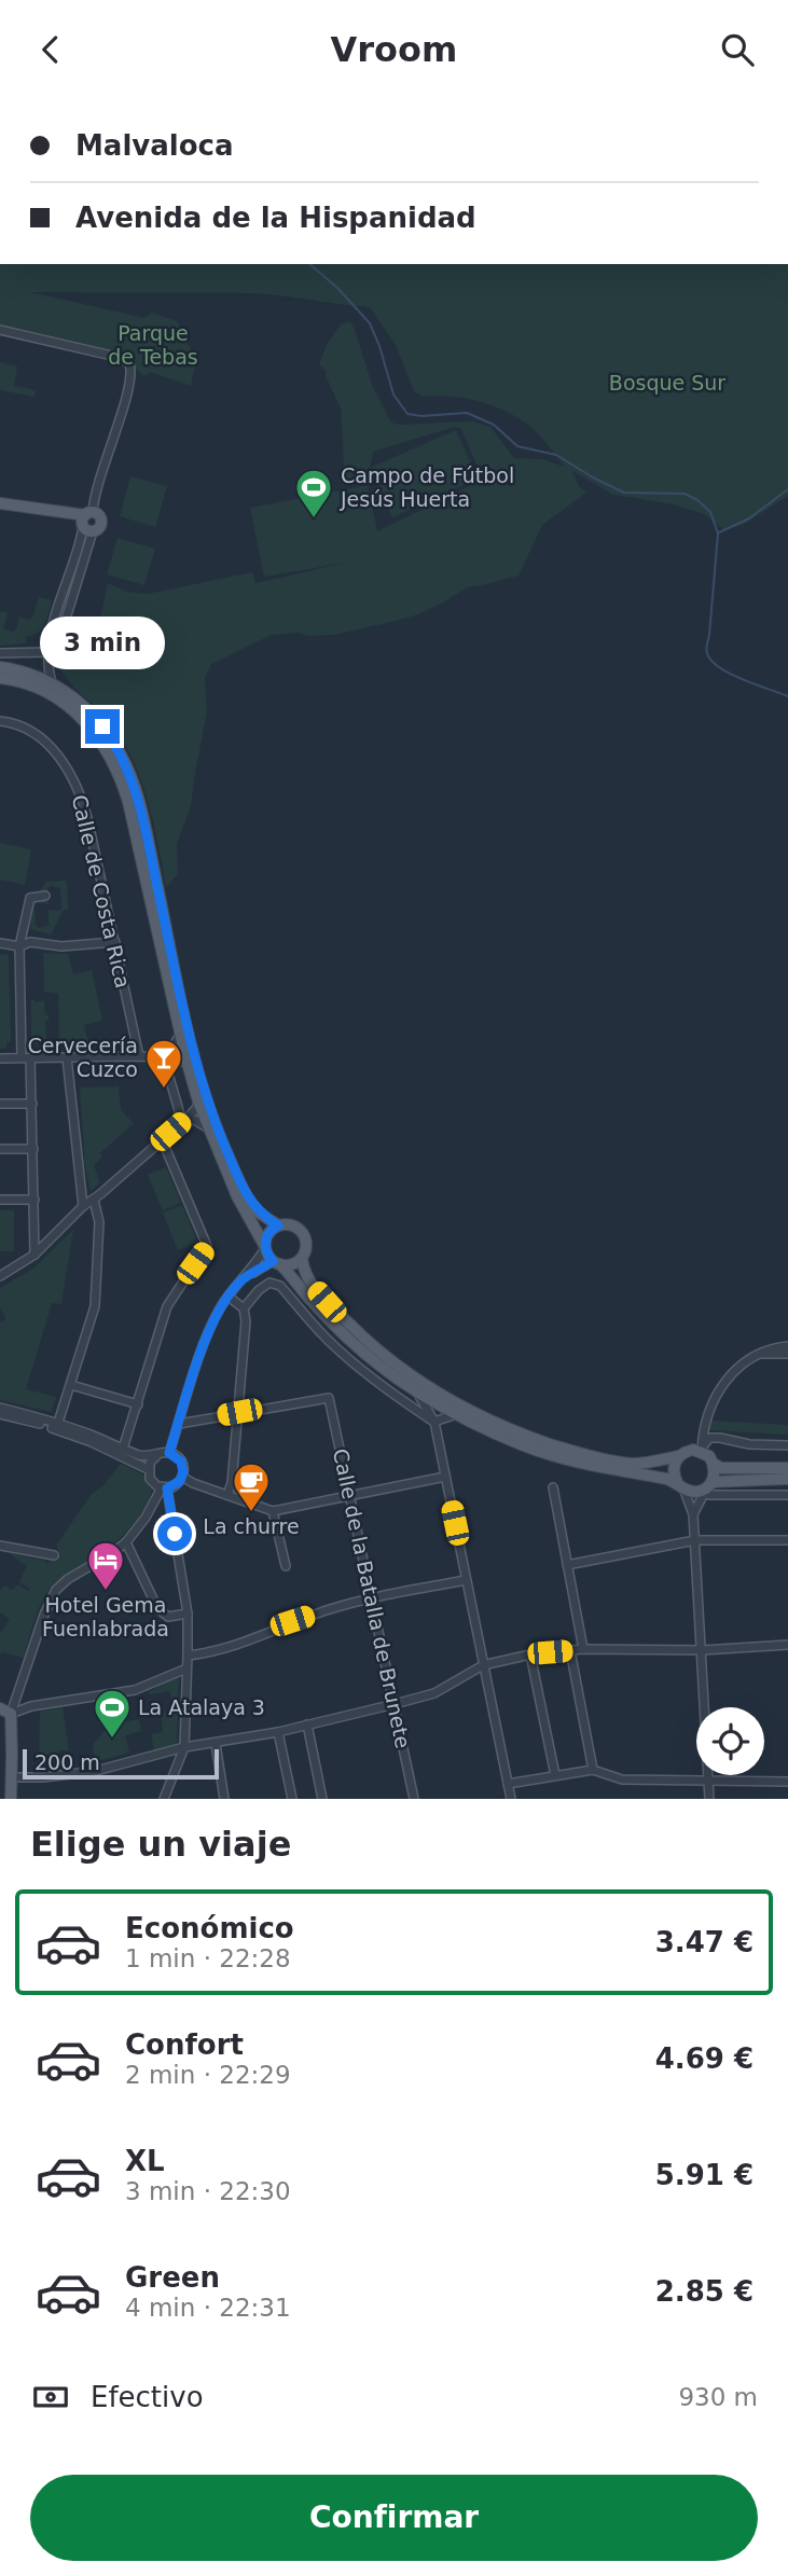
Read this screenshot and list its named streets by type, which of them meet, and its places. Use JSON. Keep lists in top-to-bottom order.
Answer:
{
  "streets": {
    "street": ["Calle de Costa Rica", "Calle de la Batalla de Brunete"]
  },
  "parks": ["Parque de Tebas", "Bosque Sur"],
  "places": {
    "sports": ["Campo de Fútbol Jesús Huerta", "La Atalaya 3"],
    "bar": ["Cervecería Cuzco"],
    "cafe": ["La churre"],
    "hotel": ["Hotel Gema Fuenlabrada"]
  },
  "scale_bar": "200 m",
  "page": {
    "header": "Vroom",
    "banner": ["Malvaloca", "Avenida de la Hispanidad"],
    "bubble": "3 min",
    "scale": "200 m",
    "heading": "Elige un viaje",
    "list": [
      {
        "name": "Económico",
        "note": "1 min · 22:28",
        "value": "3.47 €"
      },
      {
        "name": "Confort",
        "note": "2 min · 22:29",
        "value": "4.69 €"
      },
      {
        "name": "XL",
        "note": "3 min · 22:30",
        "value": "5.91 €"
      },
      {
        "name": "Green",
        "note": "4 min · 22:31",
        "value": "2.85 €"
      }
    ],
    "pay": ["Efectivo", "930 m"],
    "buttons": "Confirmar"
  }
}
